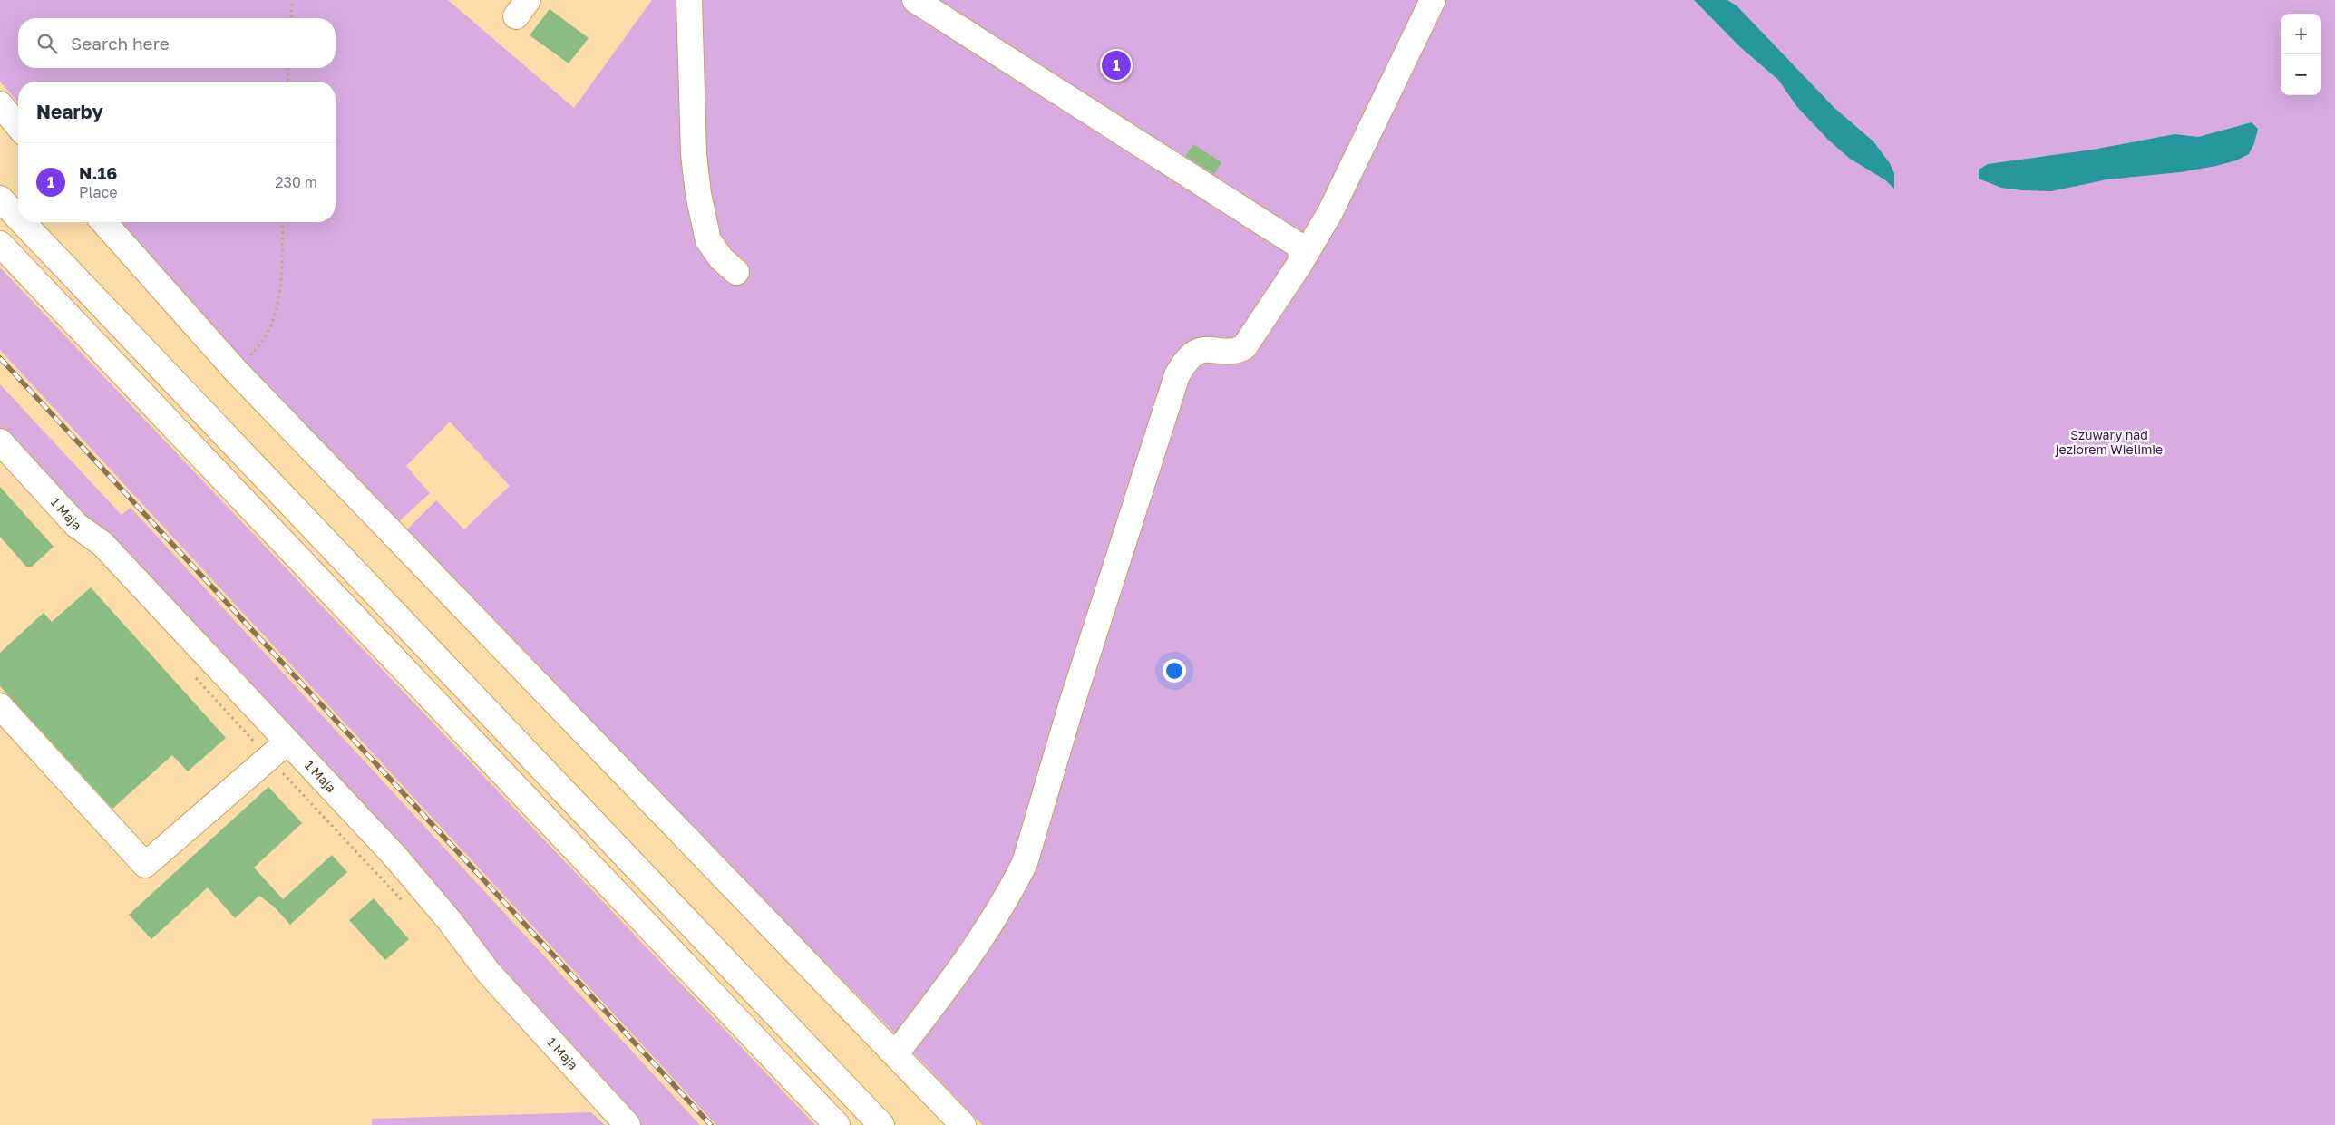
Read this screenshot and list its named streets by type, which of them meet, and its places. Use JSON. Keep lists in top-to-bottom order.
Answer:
{
  "streets": {
    "main road": ["1 Maja"]
  },
  "parks": ["Szuwary nad jeziorem Wielimie"],
  "page": {
    "map_buttons": ["+", "−"],
    "search": "Search here",
    "pins": "1",
    "heading": "Nearby",
    "list": [
      {
        "mark": "1",
        "name": "N.16",
        "note": "Place",
        "value": "230 m"
      }
    ]
  }
}
